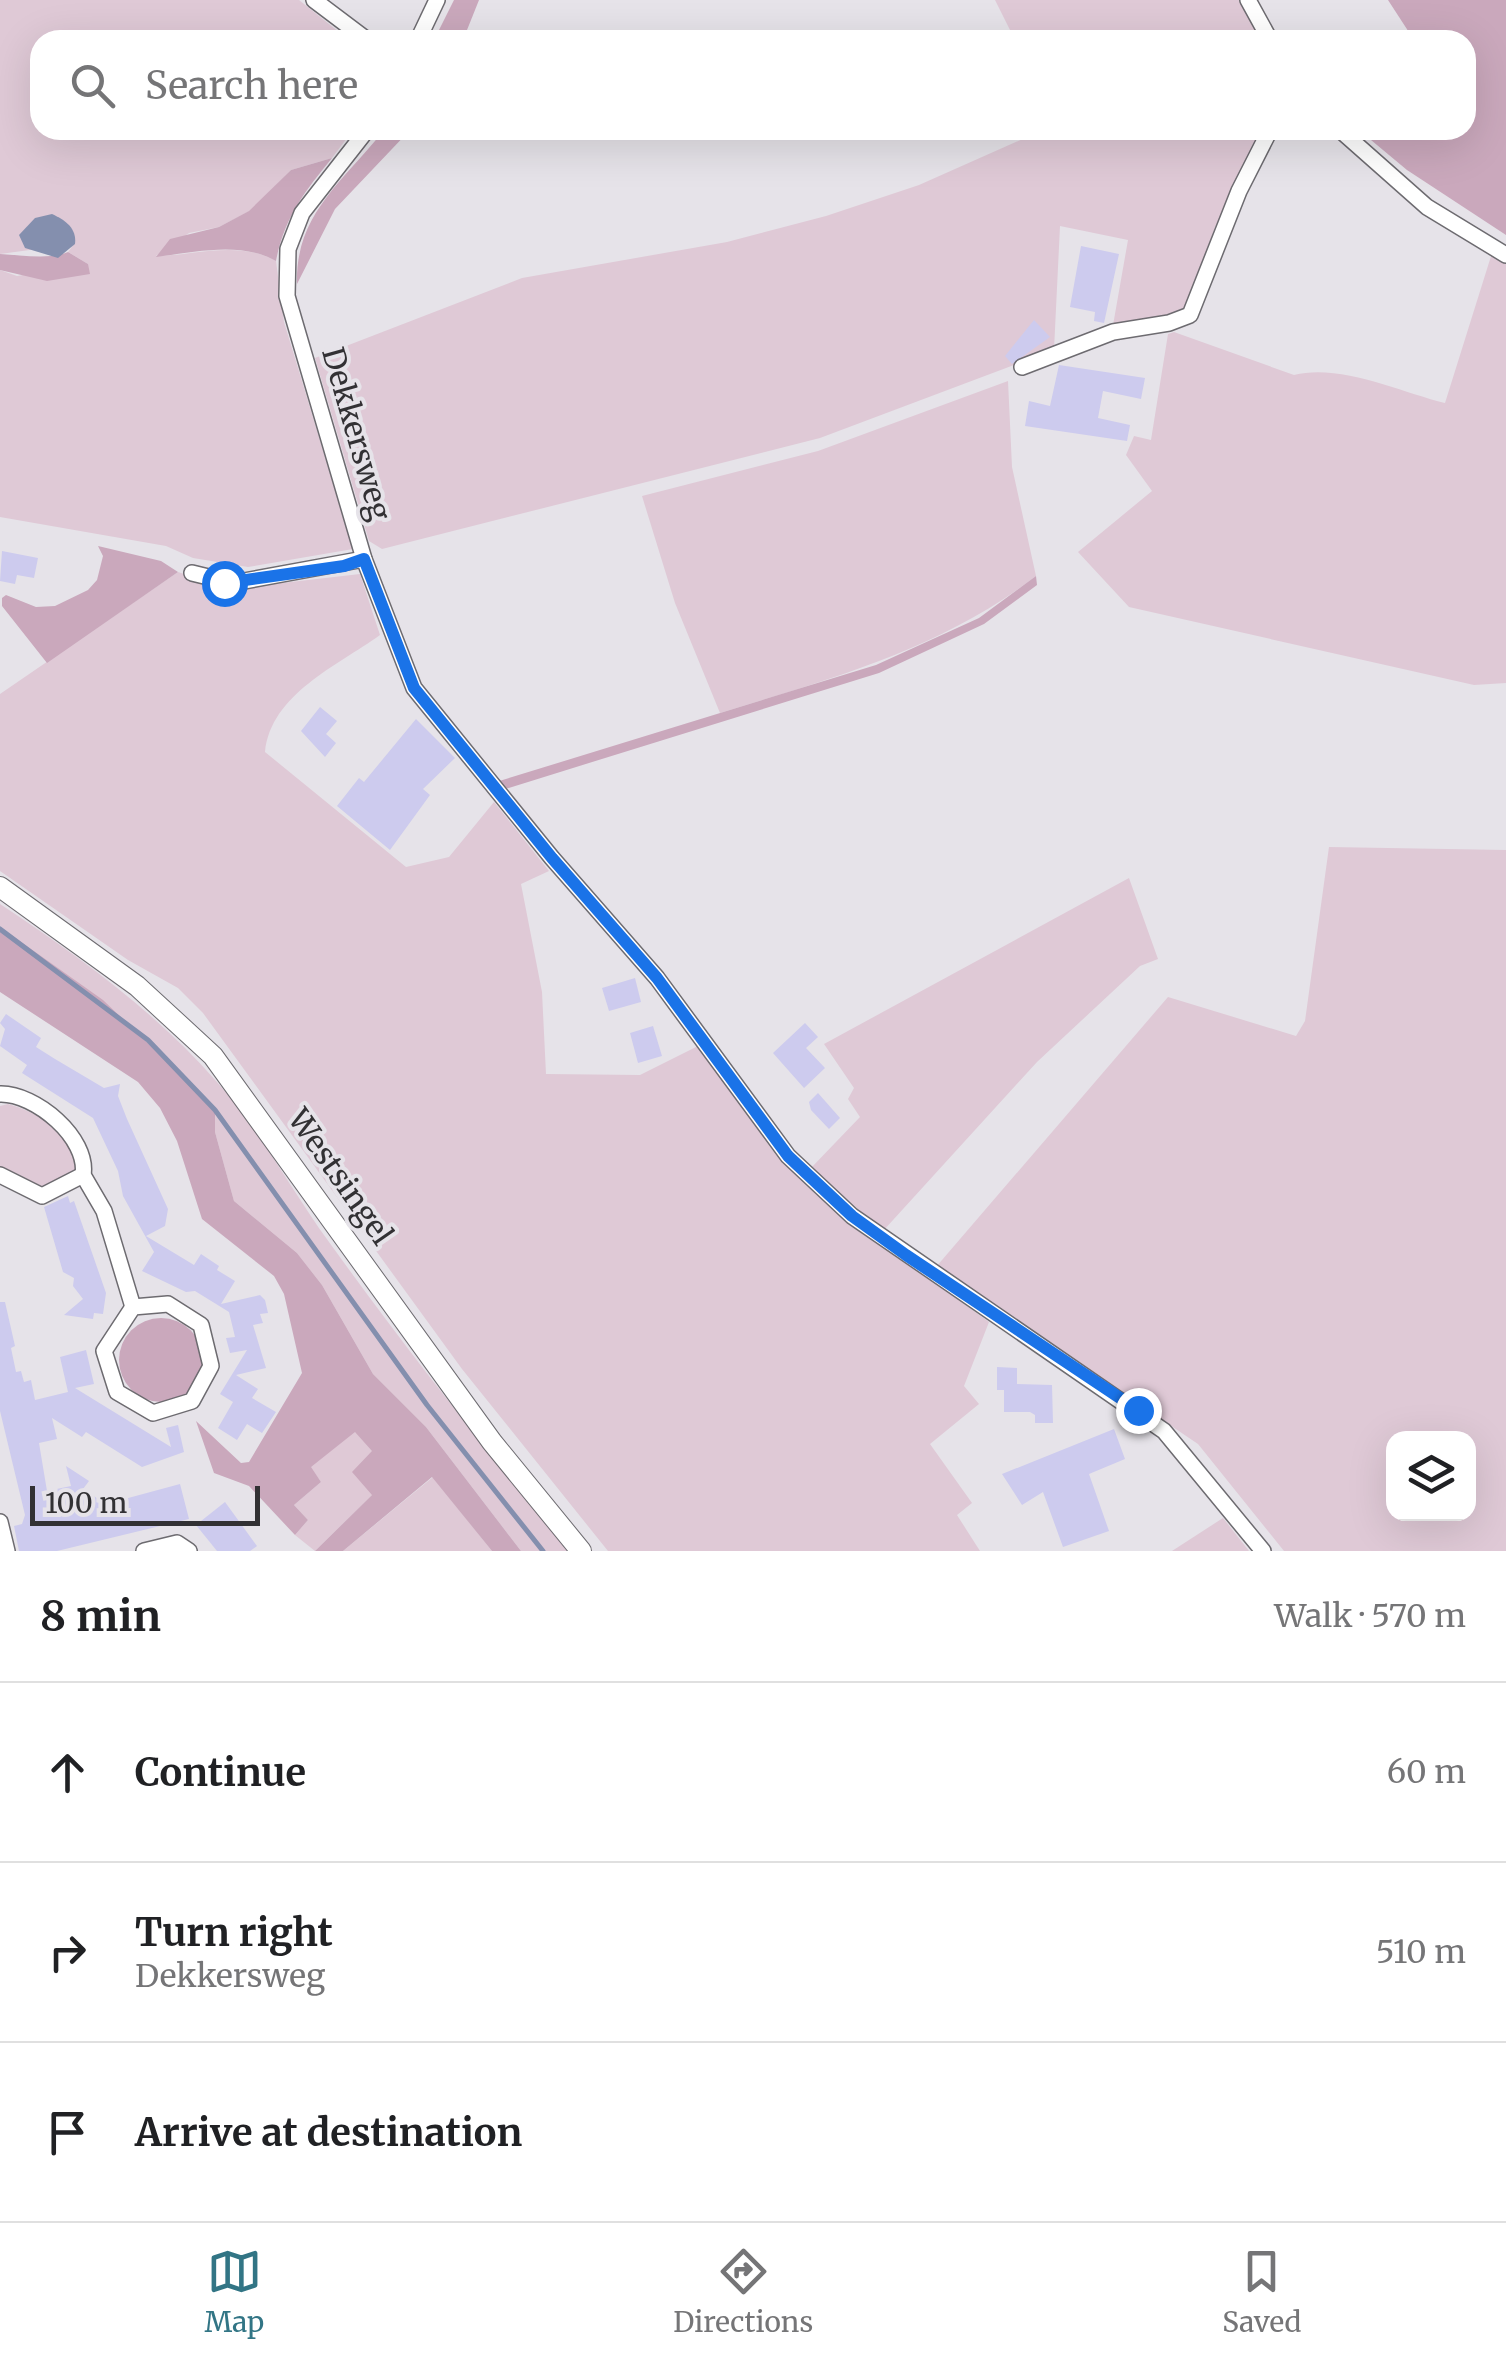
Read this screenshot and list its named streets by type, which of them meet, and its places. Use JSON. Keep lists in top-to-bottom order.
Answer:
{
  "streets": {
    "main road": ["Westsingel"],
    "street": ["Dekkersweg"]
  },
  "scale_bar": "100 m",
  "page": {
    "search": "Search here",
    "scale": "100 m",
    "heading": ["8 min", "Walk · 570 m"],
    "list": [
      ["Continue", "60 m"],
      ["Turn right", "Dekkersweg", "510 m"],
      "Arrive at destination"
    ],
    "nav": ["Map", "Directions", "Saved"]
  }
}
